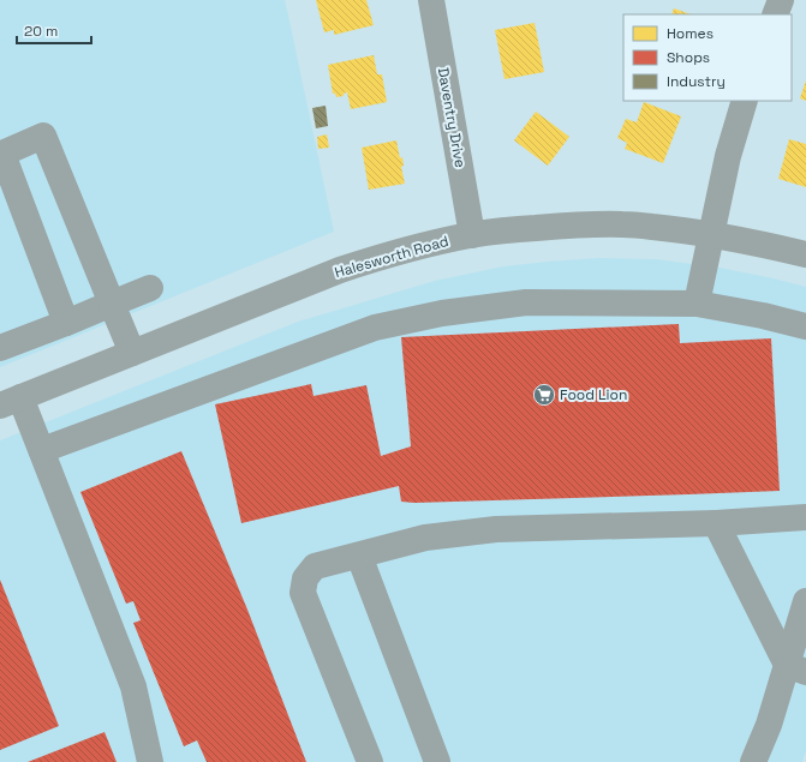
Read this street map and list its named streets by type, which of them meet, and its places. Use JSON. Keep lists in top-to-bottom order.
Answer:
{
  "streets": {
    "street": ["Daventry Drive", "Halesworth Road"]
  },
  "crossings": [
    ["Daventry Drive", "Halesworth Road"]
  ],
  "places": {
    "supermarket": ["Food Lion"]
  },
  "legend": ["Homes", "Shops", "Industry"],
  "scale_bar": "20 m"
}
